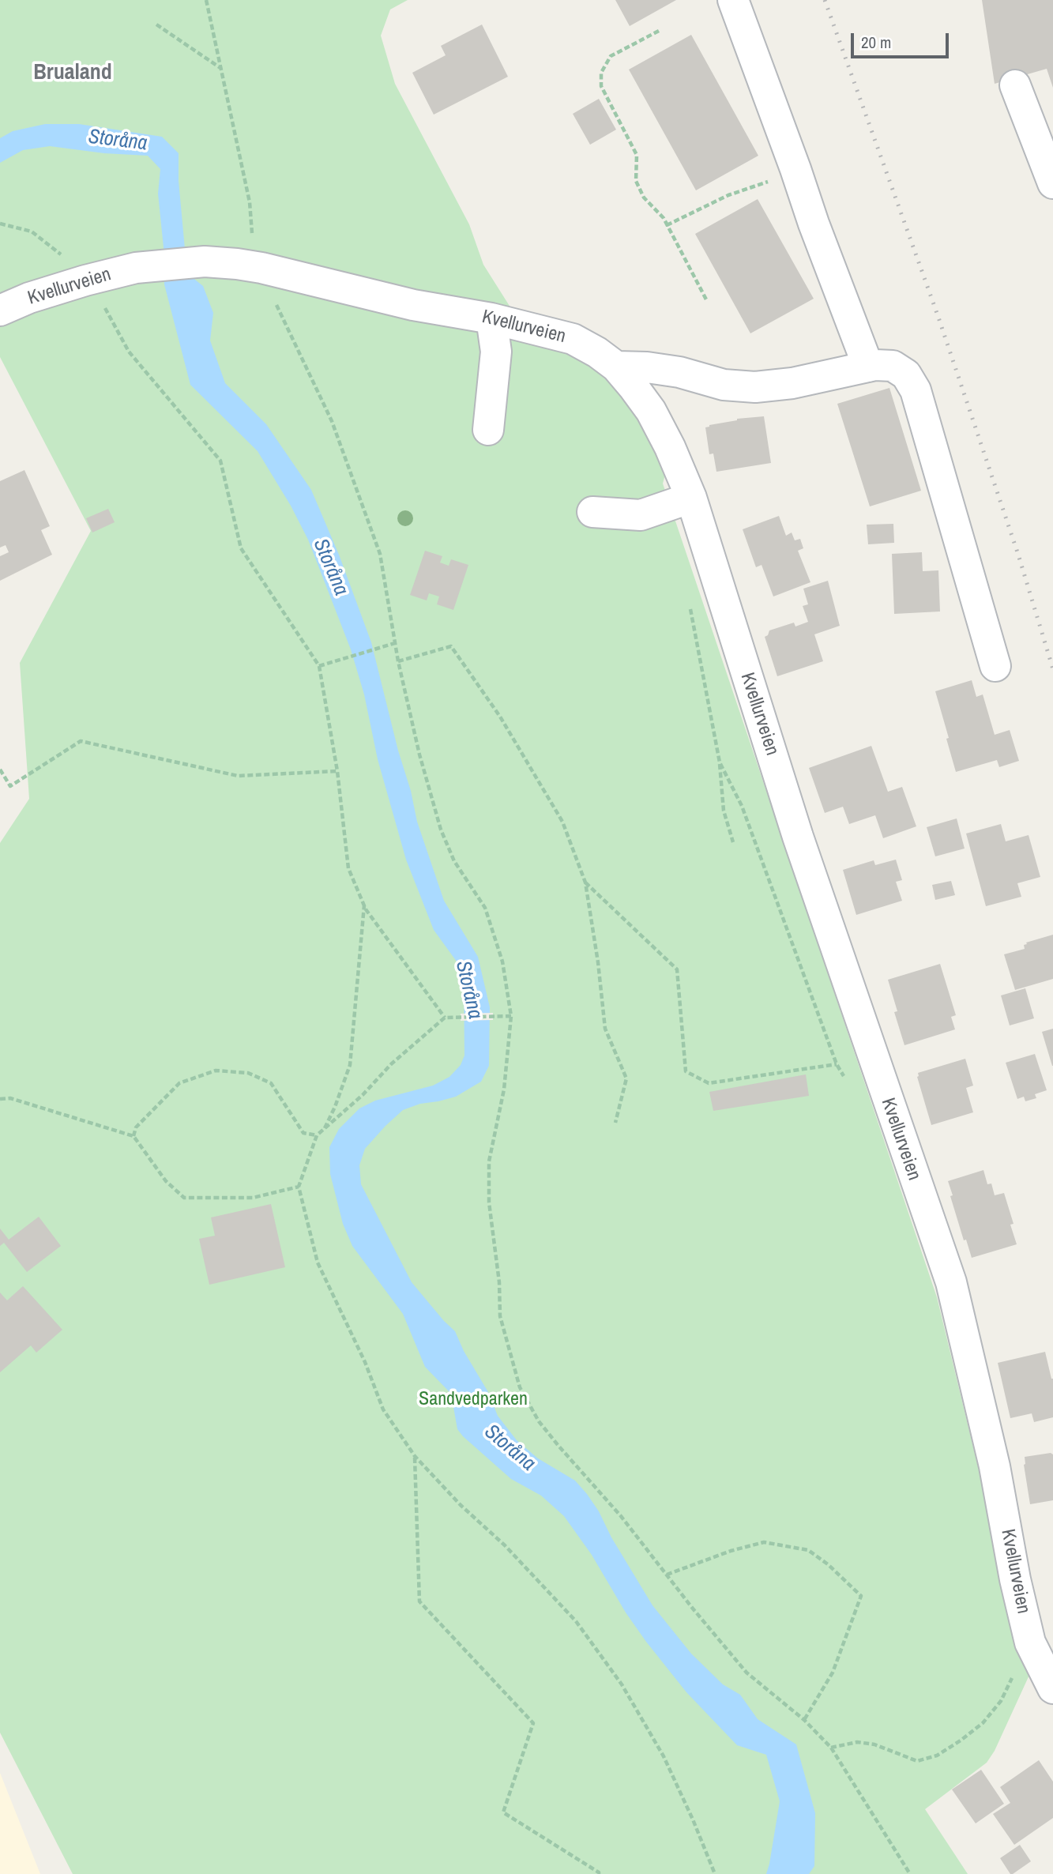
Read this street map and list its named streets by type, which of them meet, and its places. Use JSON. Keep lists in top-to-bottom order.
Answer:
{
  "streets": {
    "street": ["Kvellurveien"]
  },
  "districts": ["Brualand"],
  "water": ["Storåna"],
  "parks": ["Sandvedparken"],
  "scale_bar": "20 m"
}
